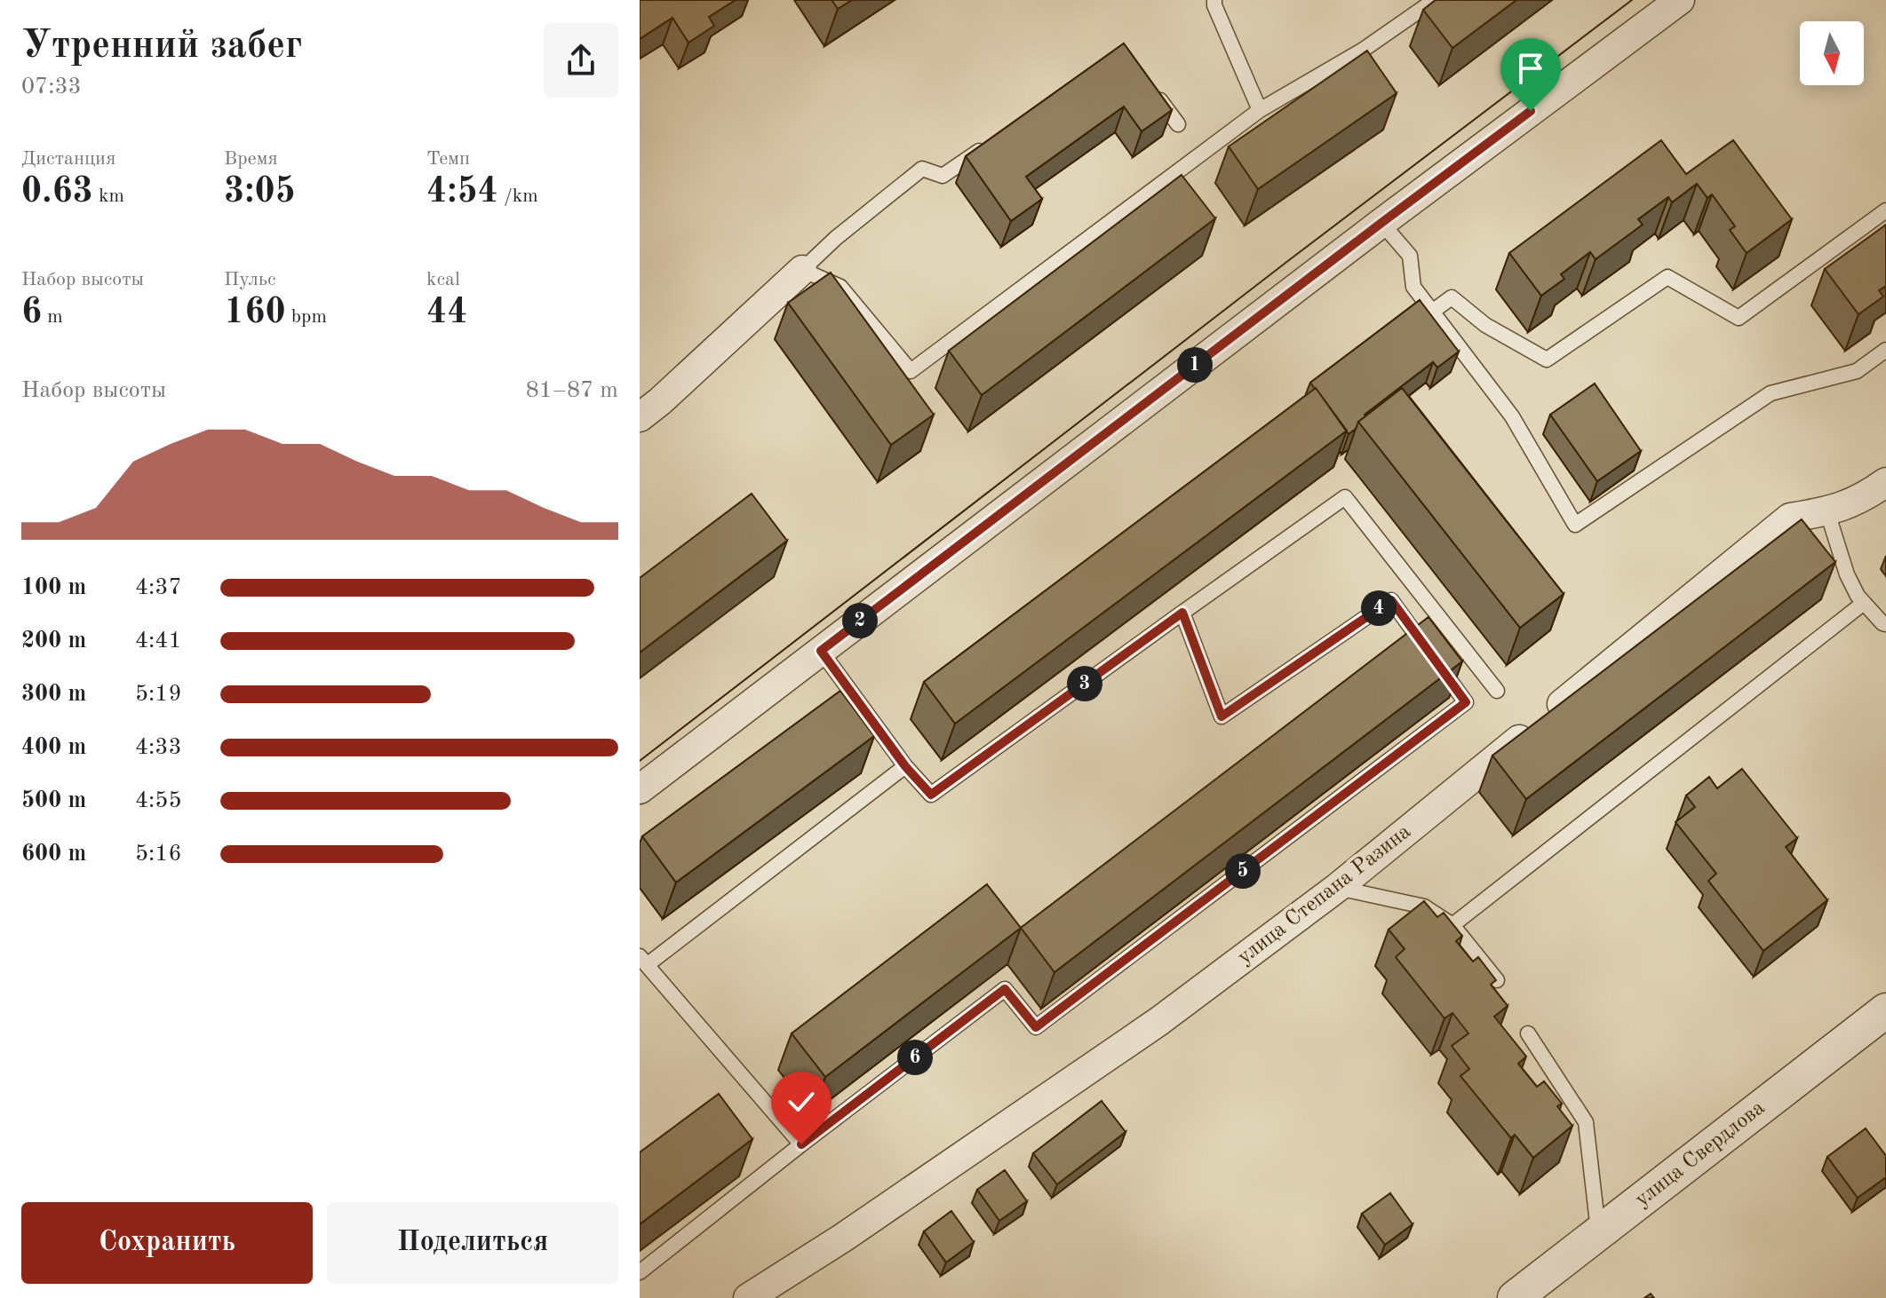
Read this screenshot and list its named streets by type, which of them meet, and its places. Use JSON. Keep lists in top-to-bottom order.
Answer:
{
  "streets": {
    "street": ["улица Степана Разина", "улица Свердлова"]
  },
  "north": "bottom",
  "page": {
    "heading": ["Утренний забег", "07:33"],
    "stats": [
      ["Дистанция", "0.63 km"],
      ["Время", "3:05"],
      ["Темп", "4:54 /km"],
      ["Набор высоты", "6 m"],
      ["Пульс", "160 bpm"],
      ["kcal", "44"]
    ],
    "pins": [
      "1",
      "4",
      "2",
      "3",
      "5",
      "6"
    ],
    "chart": ["Набор высоты", "81–87 m"],
    "list": [
      {
        "name": "100 m",
        "note": "4:37"
      },
      {
        "name": "200 m",
        "note": "4:41"
      },
      {
        "name": "300 m",
        "note": "5:19"
      },
      {
        "name": "400 m",
        "note": "4:33"
      },
      {
        "name": "500 m",
        "note": "4:55"
      },
      {
        "name": "600 m",
        "note": "5:16"
      }
    ],
    "buttons": ["Сохранить", "Поделиться"]
  }
}
